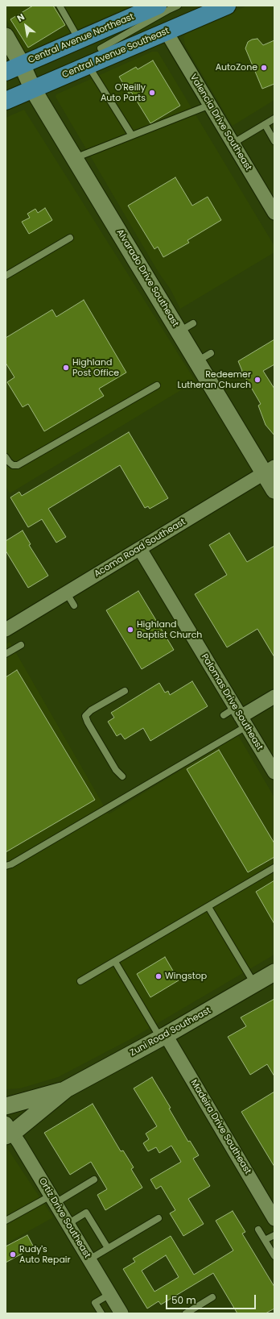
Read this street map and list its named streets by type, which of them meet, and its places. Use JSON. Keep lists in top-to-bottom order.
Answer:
{
  "streets": {
    "main road": ["Central Avenue Northeast", "Central Avenue Southeast"],
    "street": [
      "Valencia Drive Southeast",
      "Alvarado Drive Southeast",
      "Acoma Road Southeast",
      "Palomas Drive Southeast",
      "Zuni Road Southeast",
      "Madeira Drive Southeast",
      "Ortiz Drive Southeast"
    ]
  },
  "crossings": [
    ["Central Avenue Northeast", "Alvarado Drive Southeast"],
    ["Central Avenue Southeast", "Valencia Drive Southeast"],
    ["Central Avenue Southeast", "Alvarado Drive Southeast"],
    ["Alvarado Drive Southeast", "Acoma Road Southeast"],
    ["Acoma Road Southeast", "Palomas Drive Southeast"],
    ["Zuni Road Southeast", "Madeira Drive Southeast"],
    ["Zuni Road Southeast", "Ortiz Drive Southeast"]
  ],
  "places": [
    "AutoZone",
    "O'Reilly Auto Parts",
    "Highland Post Office",
    "Redeemer Lutheran Church",
    "Highland Baptist Church",
    "Wingstop",
    "Rudy's Auto Repair"
  ],
  "scale_bar": "50 m",
  "north": "top left"
}
